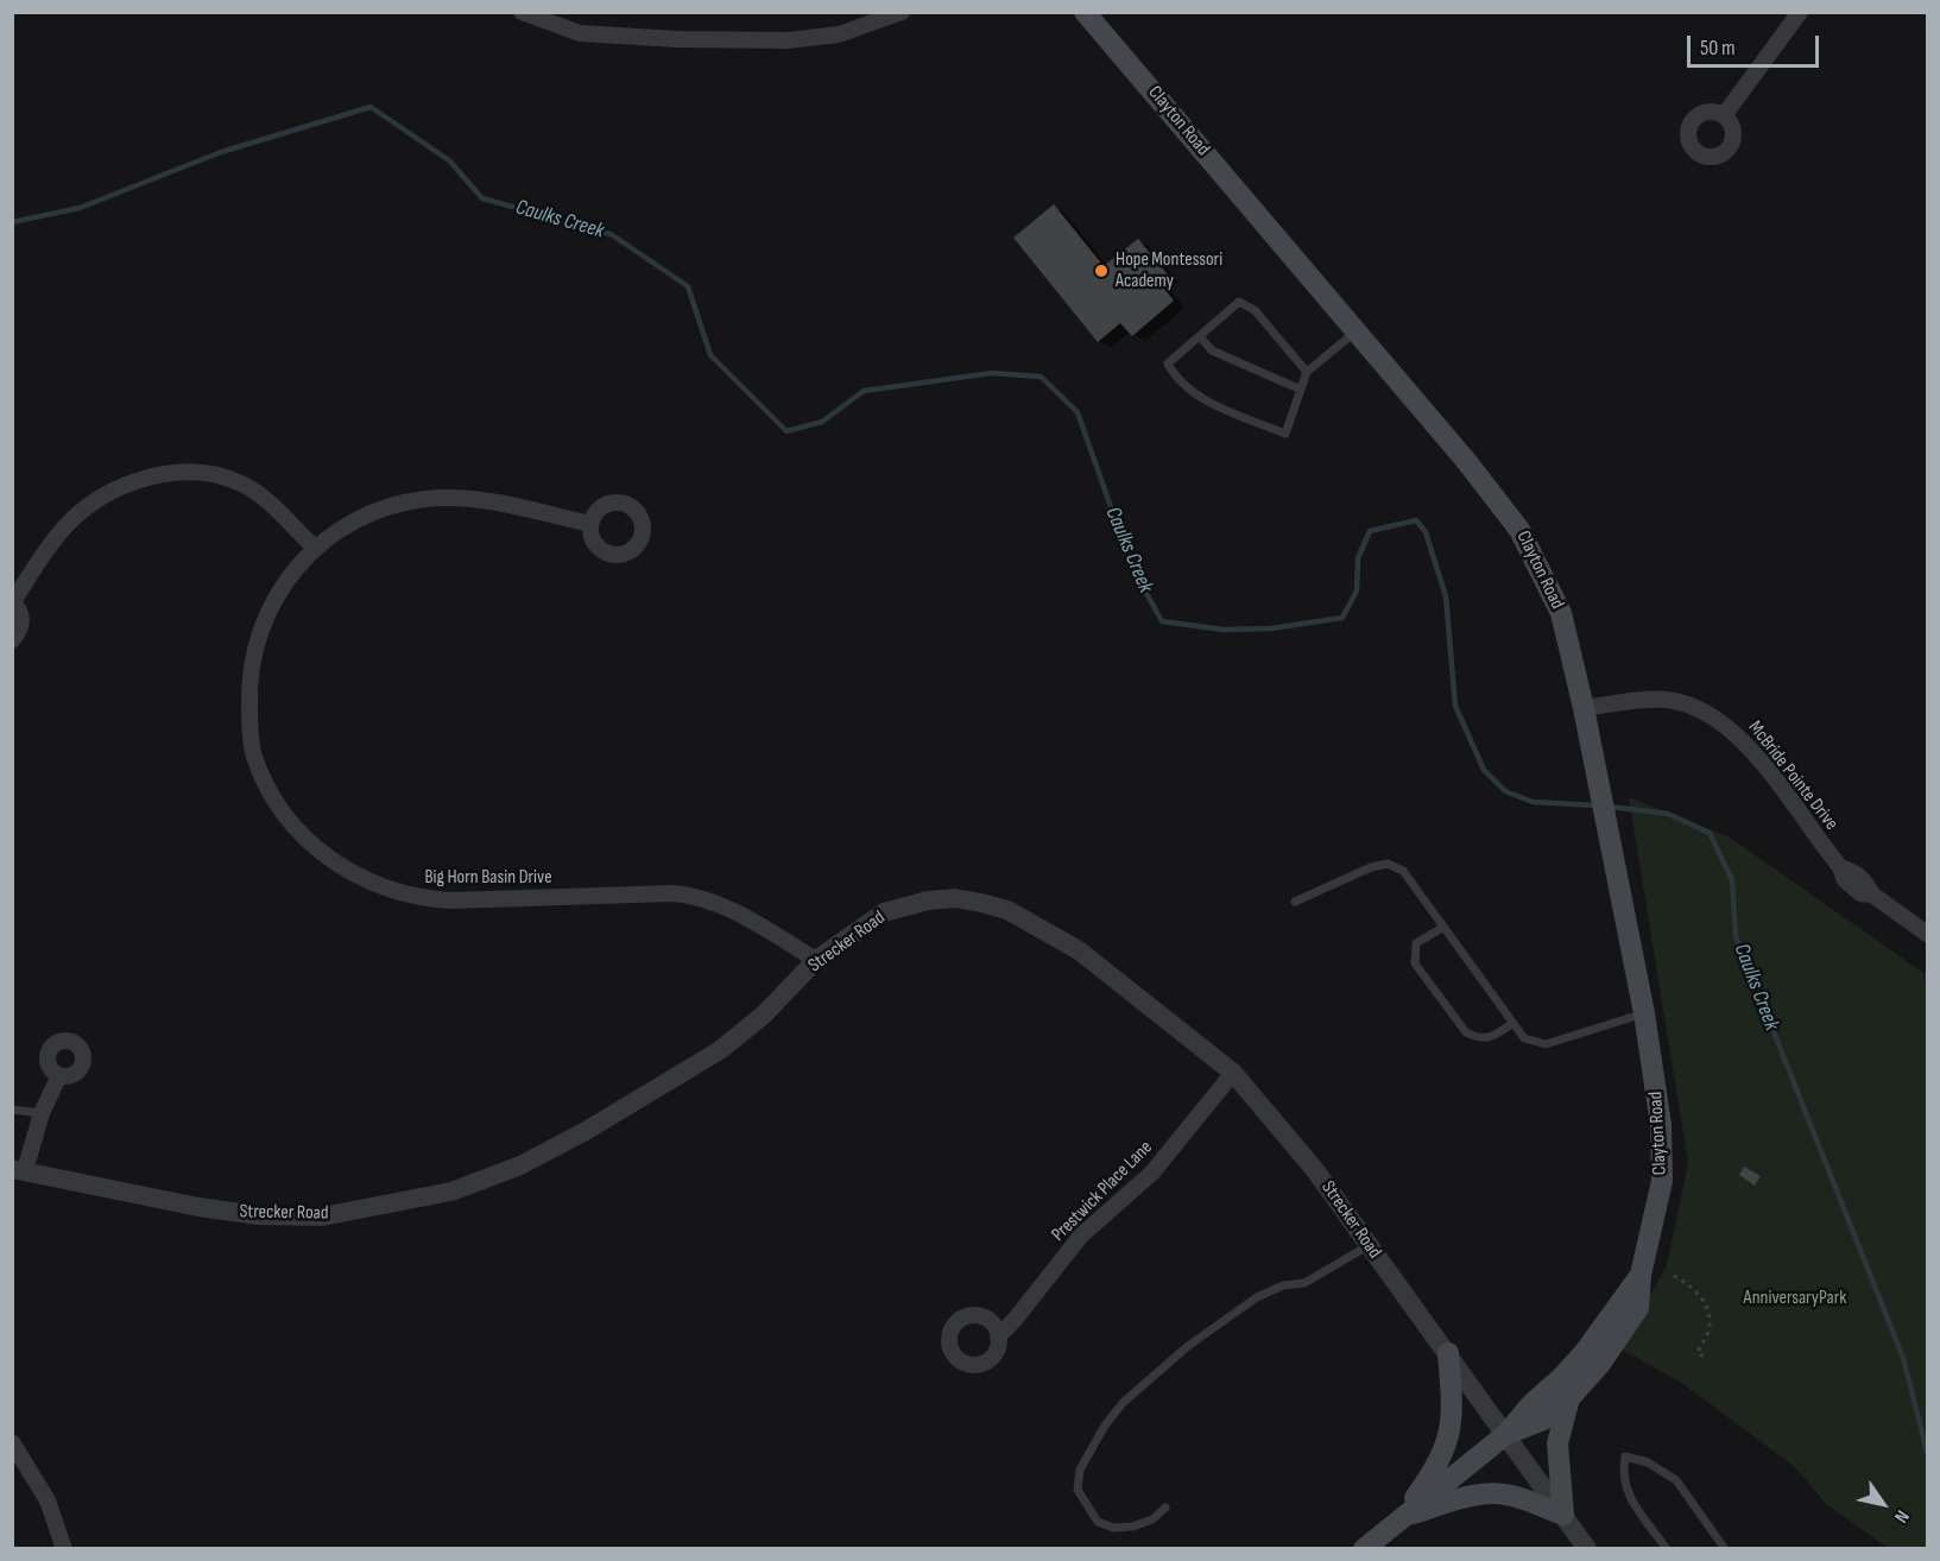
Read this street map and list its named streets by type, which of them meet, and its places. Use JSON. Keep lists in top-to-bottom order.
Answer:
{
  "streets": {
    "main road": ["Clayton Road"],
    "street": [
      "McBride Pointe Drive",
      "Big Horn Basin Drive",
      "Strecker Road",
      "Prestwick Place Lane"
    ]
  },
  "crossings": [
    ["Clayton Road", "McBride Pointe Drive"],
    ["Clayton Road", "Strecker Road"],
    ["Big Horn Basin Drive", "Strecker Road"],
    ["Strecker Road", "Prestwick Place Lane"]
  ],
  "water": ["Caulks Creek"],
  "parks": ["AnniversaryPark"],
  "places": ["Hope Montessori Academy"],
  "scale_bar": "50 m",
  "north": "bottom right"
}
